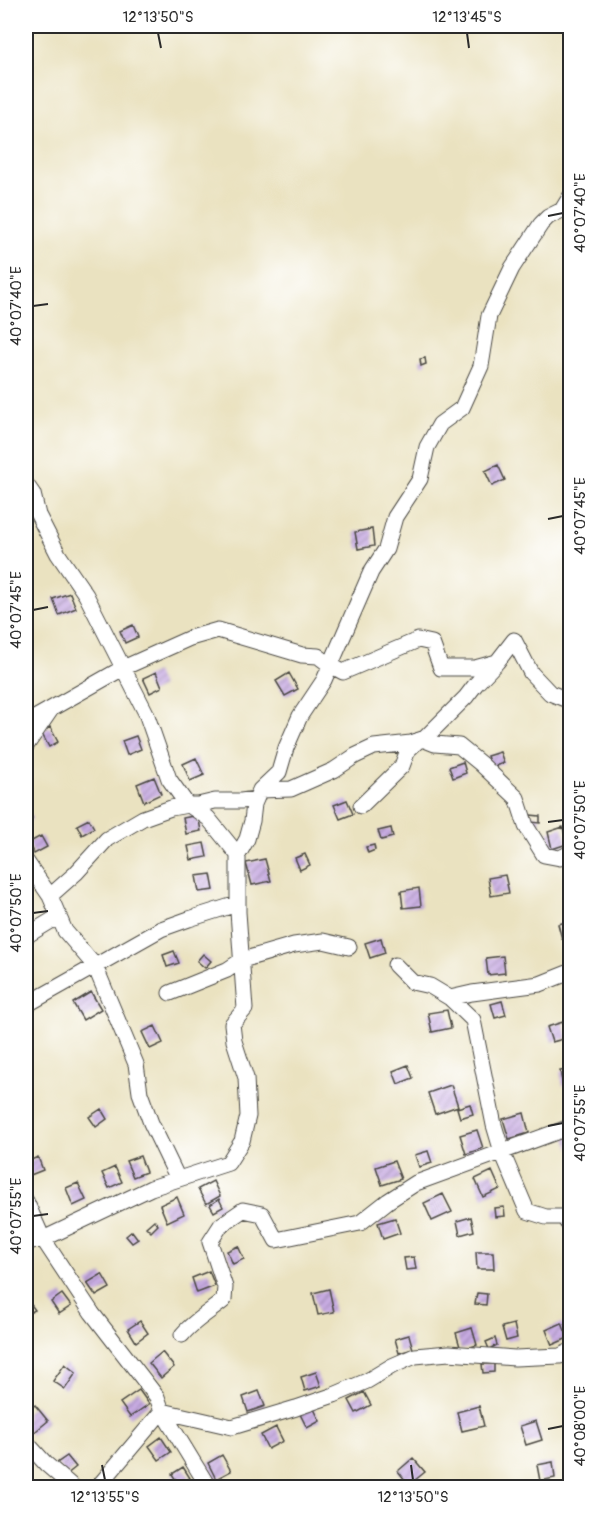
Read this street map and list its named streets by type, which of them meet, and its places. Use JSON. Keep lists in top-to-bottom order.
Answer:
{
  "coordinates": [
    "12°13'50\"S",
    "12°13'45\"S",
    "40°07'40\"E",
    "40°07'45\"E",
    "40°07'50\"E",
    "40°07'55\"E",
    "40°08'00\"E",
    "12°13'55\"S"
  ]
}
